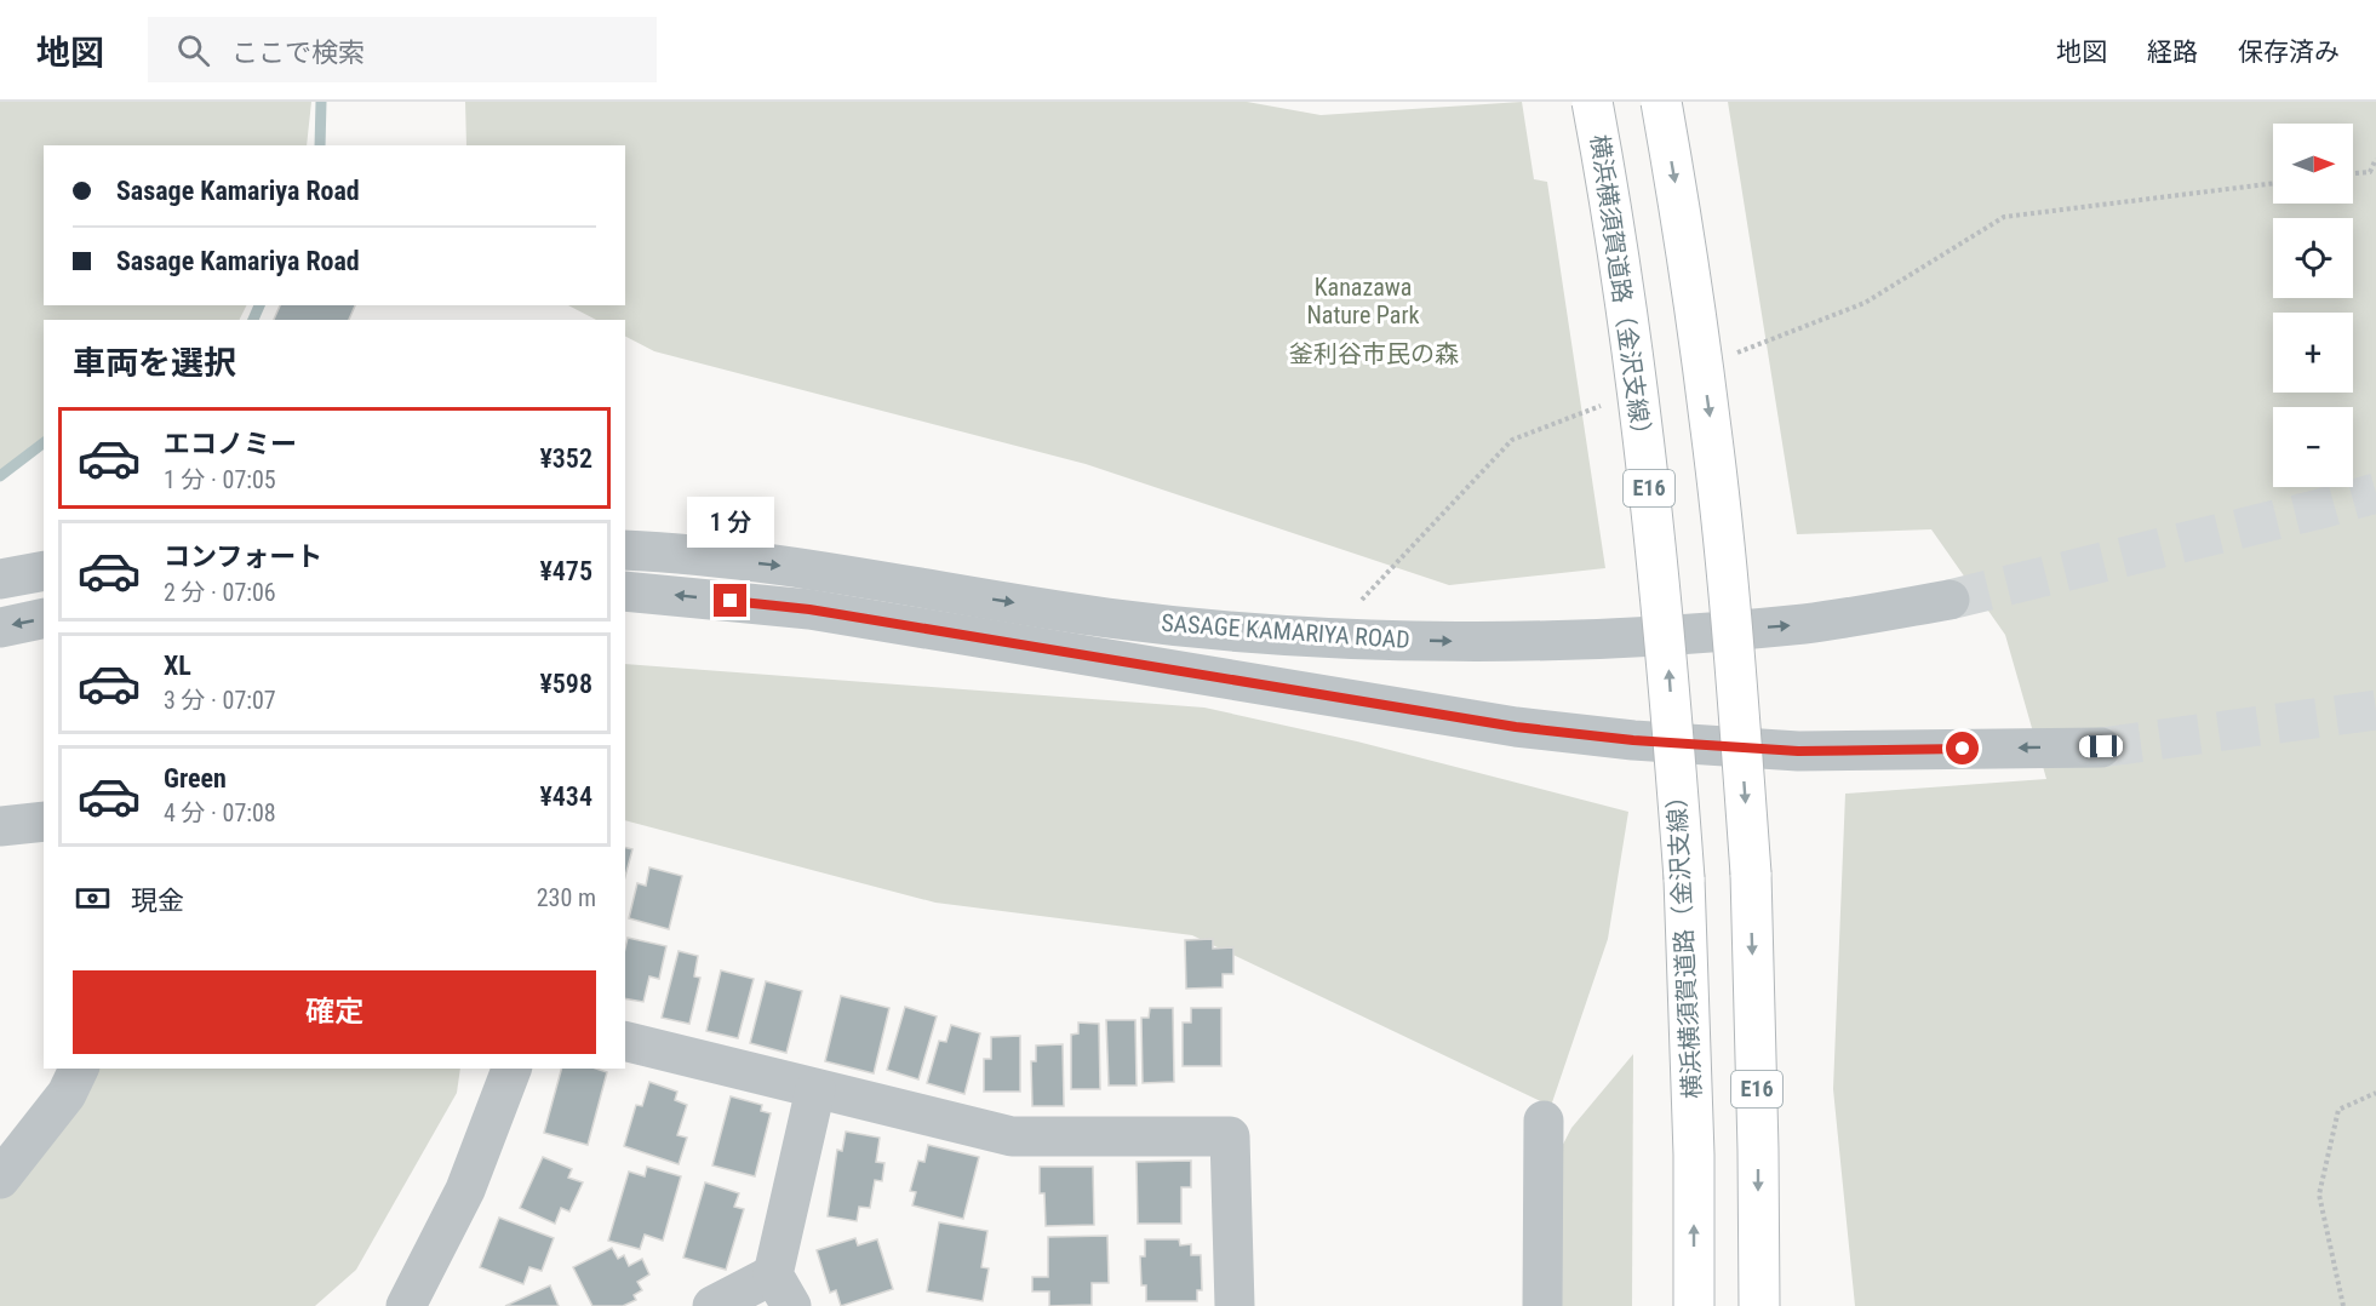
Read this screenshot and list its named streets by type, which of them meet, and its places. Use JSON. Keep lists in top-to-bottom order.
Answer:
{
  "streets": {
    "highway": ["横浜横須賀道路（金沢支線）", "E16"],
    "street": ["SASAGE KAMARIYA ROAD"]
  },
  "parks": ["Kanazawa Nature Park", "釜利谷市民の森"],
  "north": "right",
  "page": {
    "header": "地図",
    "search": "ここで検索",
    "nav": ["地図", "経路", "保存済み"],
    "map_buttons": ["+", "−"],
    "banner": ["Sasage Kamariya Road", "Sasage Kamariya Road"],
    "heading": "車両を選択",
    "list": [
      {
        "name": "エコノミー",
        "note": "1 分 · 07:05",
        "value": "¥352"
      },
      {
        "name": "コンフォート",
        "note": "2 分 · 07:06",
        "value": "¥475"
      },
      {
        "name": "XL",
        "note": "3 分 · 07:07",
        "value": "¥598"
      },
      {
        "name": "Green",
        "note": "4 分 · 07:08",
        "value": "¥434"
      }
    ],
    "bubble": "1 分",
    "pay": ["現金", "230 m"],
    "buttons": "確定"
  }
}
